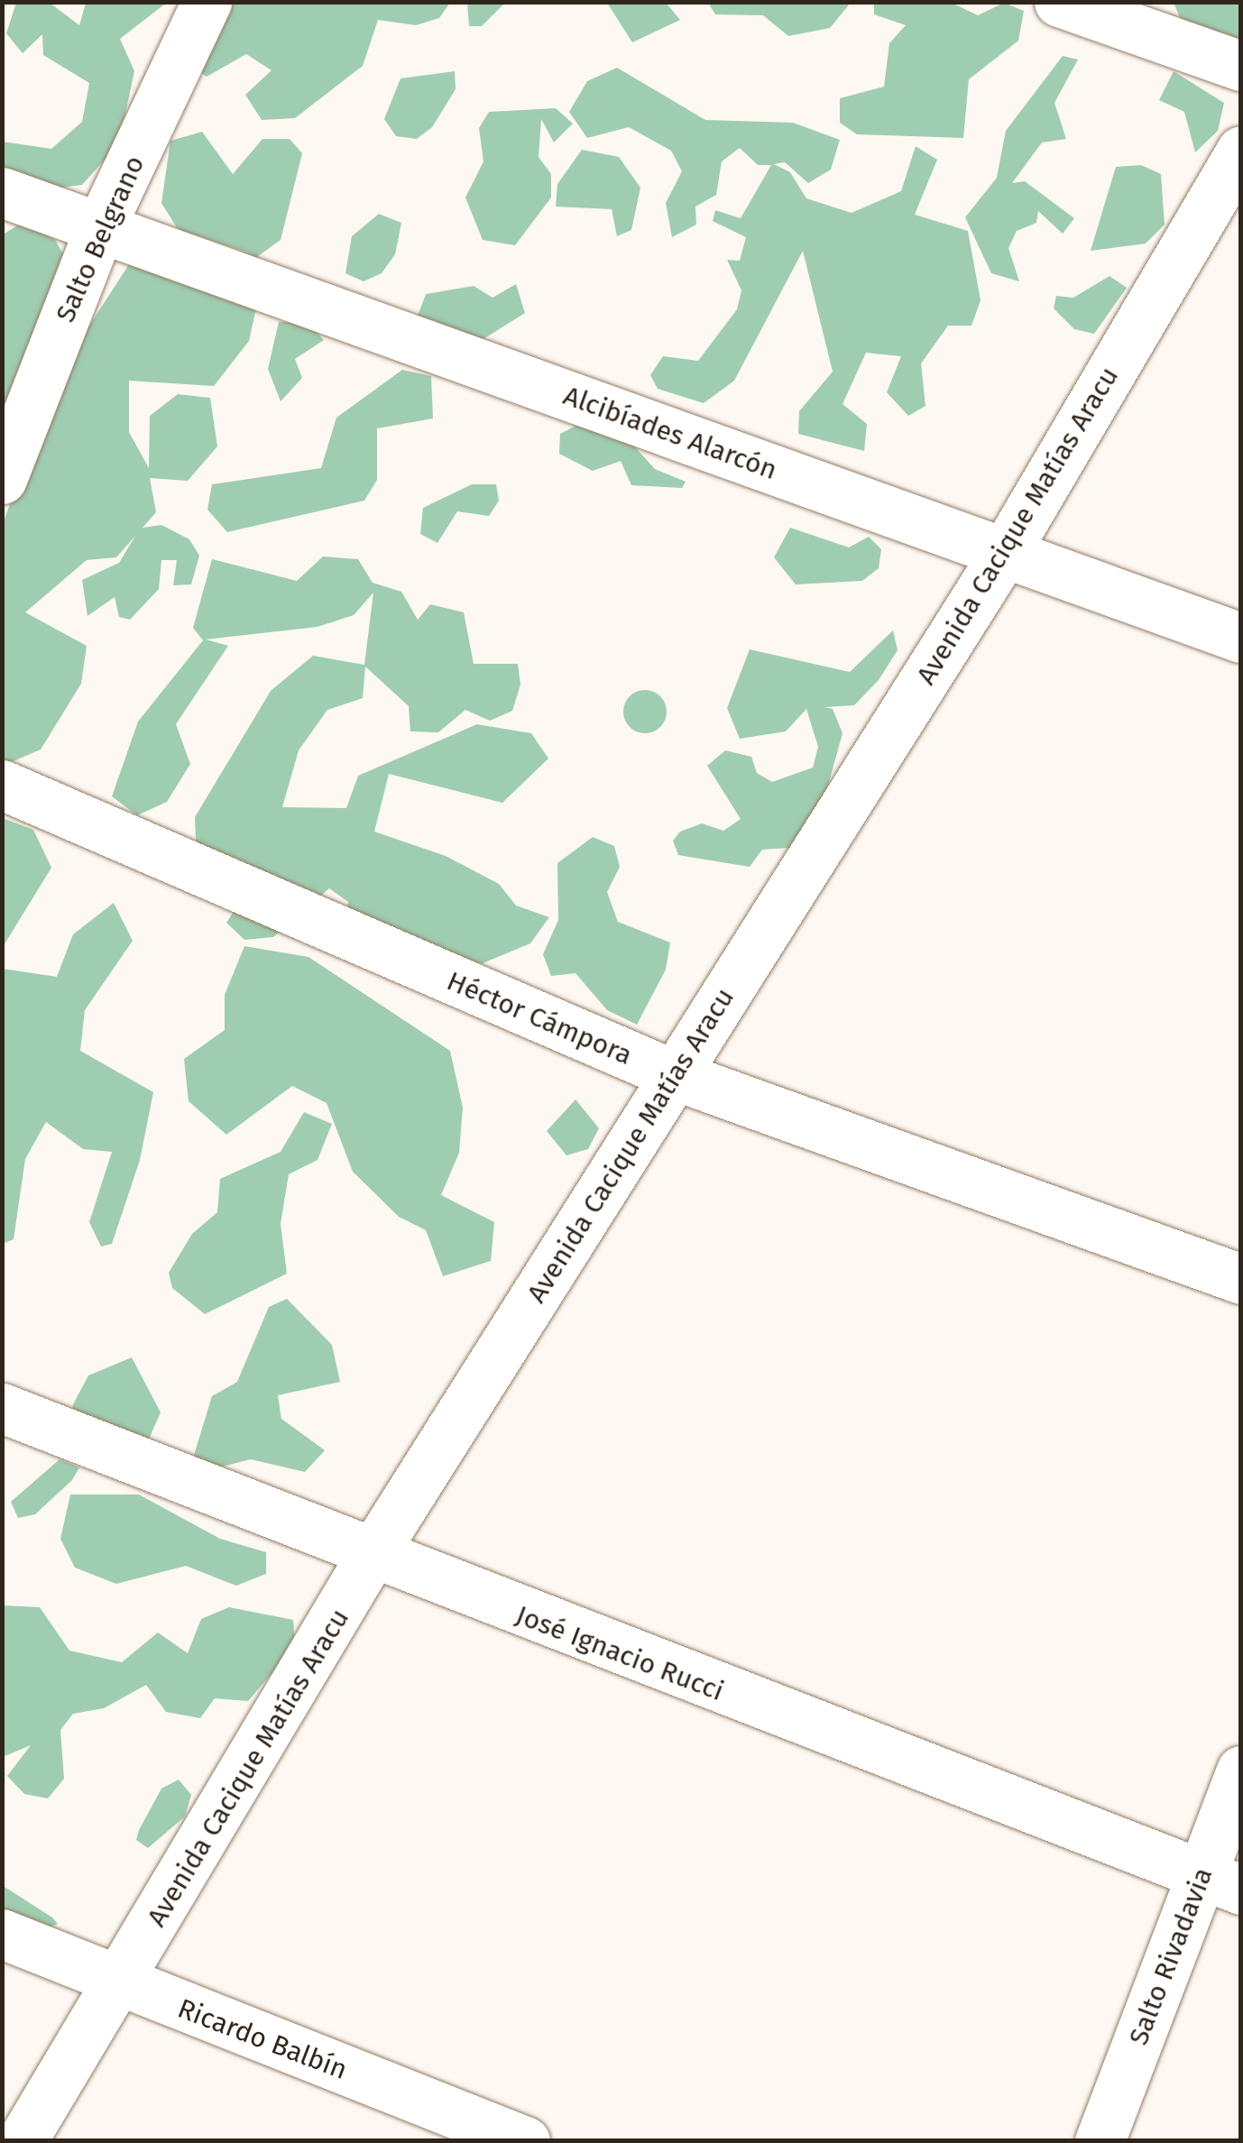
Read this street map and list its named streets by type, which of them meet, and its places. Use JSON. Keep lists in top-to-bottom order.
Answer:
{
  "streets": {
    "street": [
      "Salto Belgrano",
      "Alcibíades Alarcón",
      "Avenida Cacique Matías Aracu",
      "Héctor Cámpora",
      "José Ignacio Rucci",
      "Salto Rivadavia",
      "Ricardo Balbín"
    ]
  },
  "crossings": [
    ["Salto Belgrano", "Alcibíades Alarcón"],
    ["Alcibíades Alarcón", "Avenida Cacique Matías Aracu"],
    ["Avenida Cacique Matías Aracu", "Héctor Cámpora"],
    ["Avenida Cacique Matías Aracu", "José Ignacio Rucci"],
    ["Avenida Cacique Matías Aracu", "Ricardo Balbín"],
    ["José Ignacio Rucci", "Salto Rivadavia"]
  ]
}
